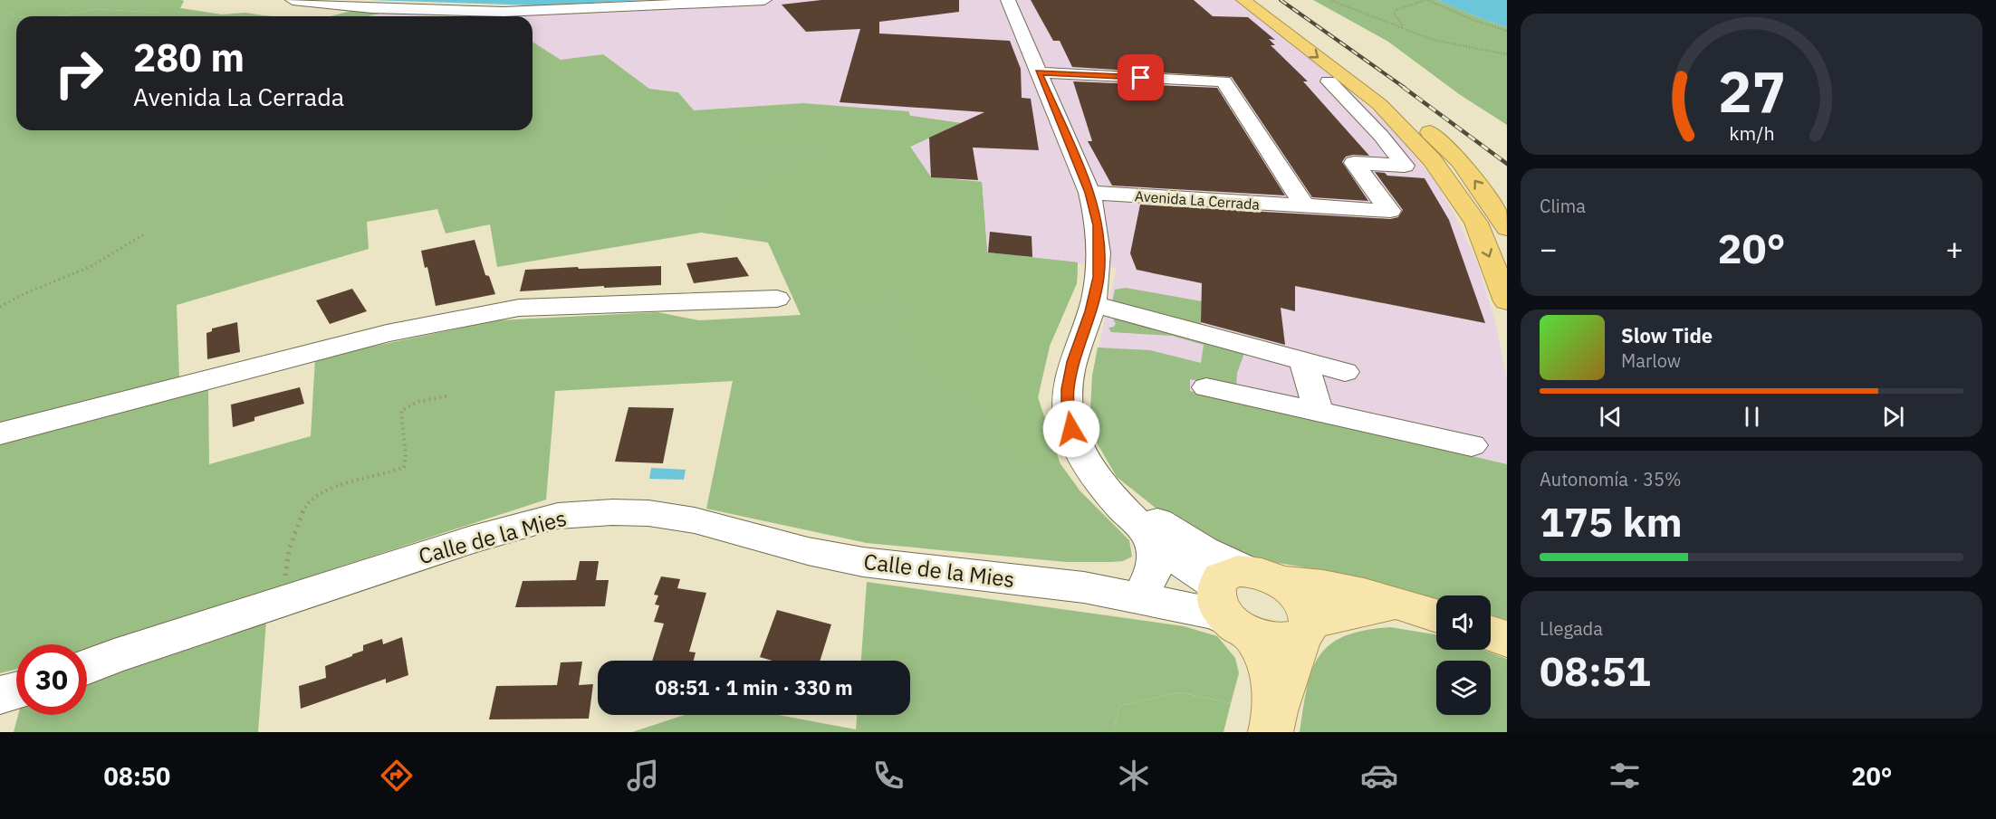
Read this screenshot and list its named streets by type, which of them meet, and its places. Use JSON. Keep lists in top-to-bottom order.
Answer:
{
  "streets": {
    "street": ["Avenida La Cerrada", "Calle de la Mies"]
  },
  "page": {
    "turn": ["280 m", "Avenida La Cerrada"],
    "tile": [
      "Clima",
      ["Autonomía · 35%", "175 km"],
      ["Llegada", "08:51"]
    ],
    "heat": ["−", "20°", "+"],
    "song": ["Slow Tide", "Marlow"],
    "limit": "30",
    "trip": "08:51 · 1 min · 330 m",
    "tabs": ["08:50", "20°"],
    "gauge": ["27", "km/h"]
  }
}
